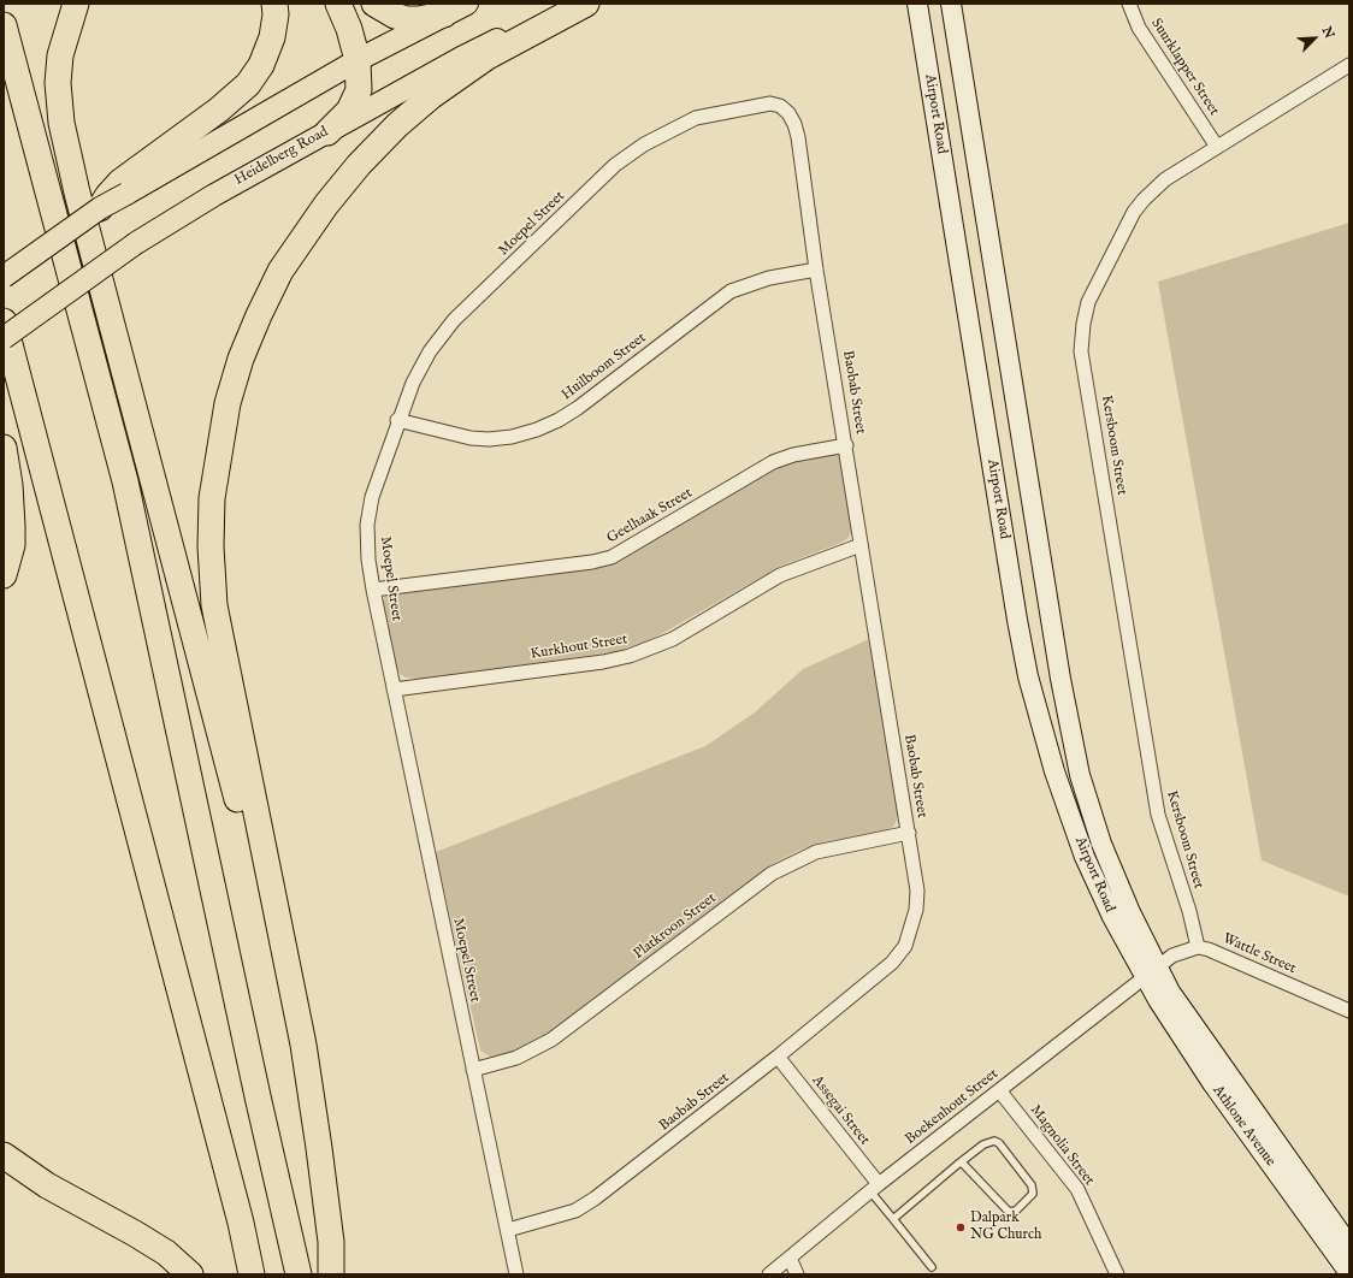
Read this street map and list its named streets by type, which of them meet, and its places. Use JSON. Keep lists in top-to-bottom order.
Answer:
{
  "streets": {
    "main road": ["Airport Road", "Heidelberg Road", "Athlone Avenue"],
    "street": [
      "Suurklapper Street",
      "Moepel Street",
      "Huilboom Street",
      "Baobab Street",
      "Kersboom Street",
      "Geelhaak Street",
      "Kurkhout Street",
      "Platkroon Street",
      "Wattle Street",
      "Boekenhout Street",
      "Assegai Street",
      "Magnolia Street"
    ]
  },
  "crossings": [
    ["Suurklapper Street", "Kersboom Street"],
    ["Airport Road", "Boekenhout Street"],
    ["Airport Road", "Athlone Avenue"],
    ["Moepel Street", "Huilboom Street"],
    ["Moepel Street", "Baobab Street"],
    ["Moepel Street", "Geelhaak Street"],
    ["Moepel Street", "Kurkhout Street"],
    ["Moepel Street", "Platkroon Street"],
    ["Huilboom Street", "Baobab Street"],
    ["Baobab Street", "Geelhaak Street"],
    ["Baobab Street", "Kurkhout Street"],
    ["Baobab Street", "Platkroon Street"],
    ["Baobab Street", "Assegai Street"],
    ["Kersboom Street", "Wattle Street"],
    ["Boekenhout Street", "Assegai Street"],
    ["Boekenhout Street", "Athlone Avenue"],
    ["Boekenhout Street", "Magnolia Street"]
  ],
  "places": ["Dalpark NG Church"],
  "north": "top right"
}
